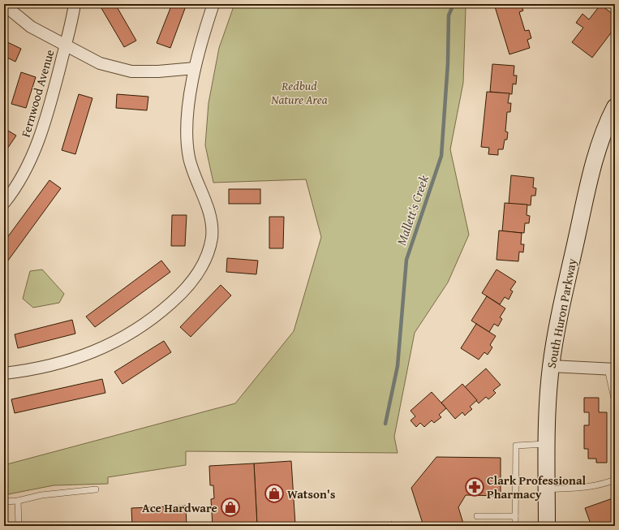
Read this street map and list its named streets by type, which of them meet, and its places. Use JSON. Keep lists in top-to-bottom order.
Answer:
{
  "streets": {
    "main road": ["South Huron Parkway"],
    "street": ["Fernwood Avenue"]
  },
  "water": ["Mallett's Creek"],
  "parks": ["Redbud Nature Area"],
  "places": {
    "pharmacy": ["Clark Professional Pharmacy"],
    "shop": ["Watson's", "Ace Hardware"]
  }
}
